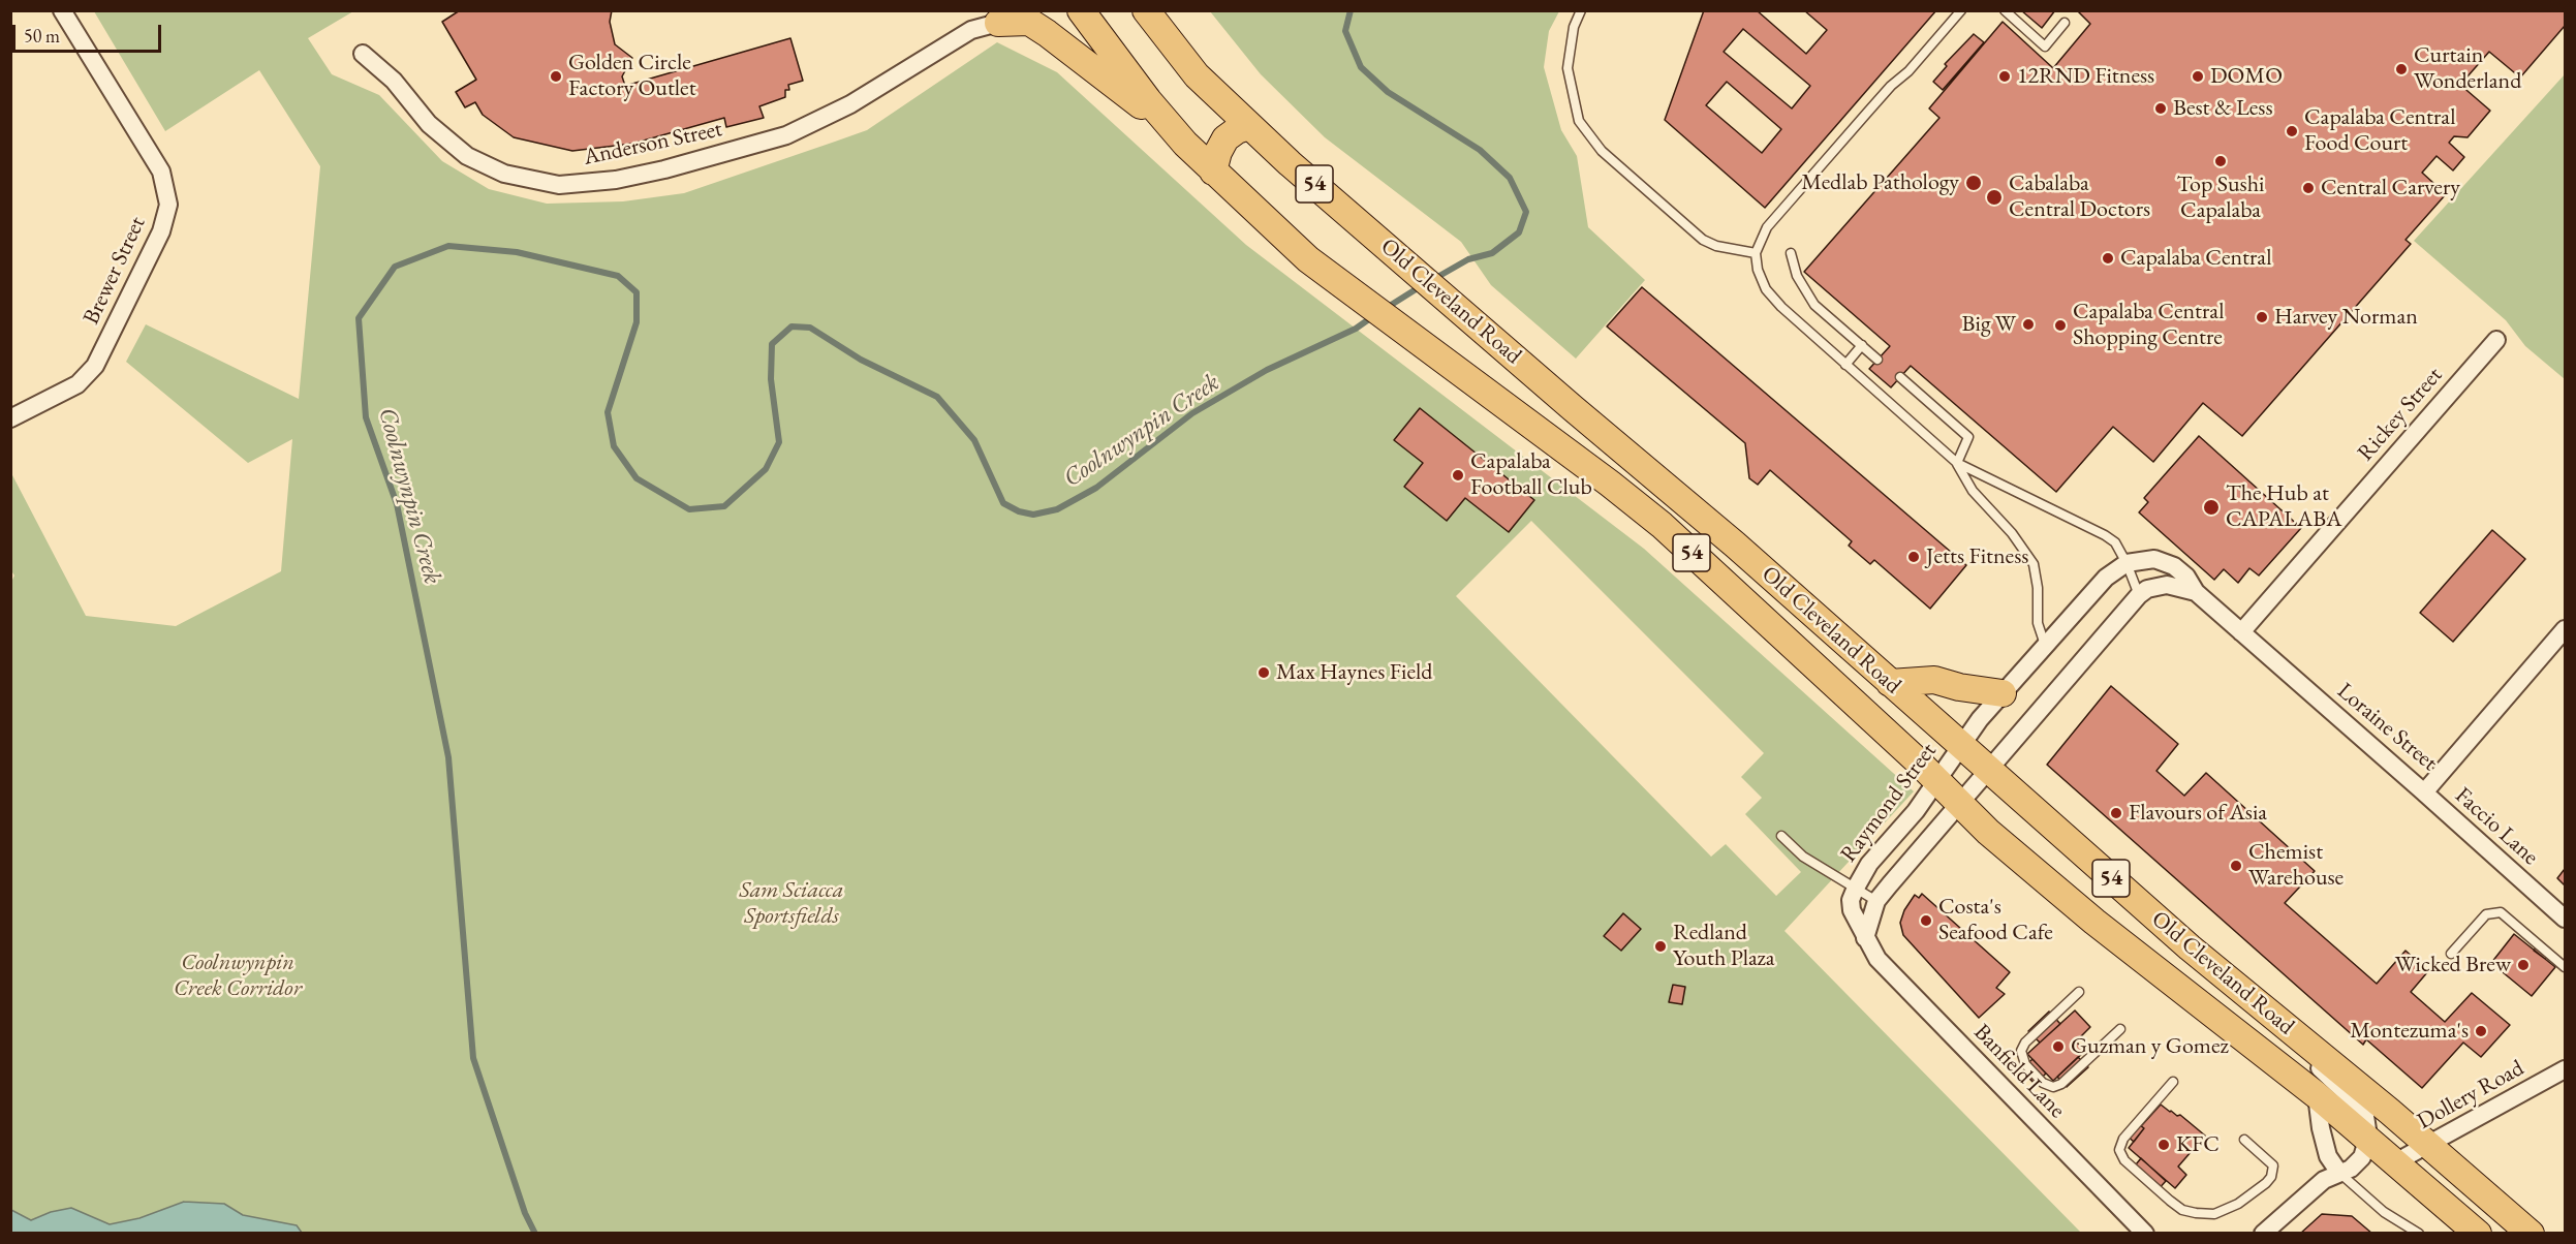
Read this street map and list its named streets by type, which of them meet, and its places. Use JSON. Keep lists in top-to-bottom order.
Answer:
{
  "streets": {
    "main road": ["54", "Old Cleveland Road"],
    "street": [
      "Anderson Street",
      "Brewer Street",
      "Rickey Street",
      "Loraine Street",
      "Raymond Street",
      "Faccio Lane",
      "Banfield Lane",
      "Dollery Road"
    ]
  },
  "crossings": [
    ["Old Cleveland Road", "Raymond Street"],
    ["Old Cleveland Road", "Dollery Road"],
    ["Rickey Street", "Loraine Street"],
    ["Loraine Street", "Faccio Lane"],
    ["Raymond Street", "Banfield Lane"]
  ],
  "water": ["Coolnwynpin Creek"],
  "parks": ["Sam Sciacca Sportsfields", "Coolnwynpin Creek Corridor"],
  "places": [
    "Curtain Wonderland",
    "Golden Circle Factory Outlet",
    "12RND Fitness",
    "DOMO",
    "Best & Less",
    "Capalaba Central Food Court",
    "Top Sushi Capalaba",
    "Medlab Pathology",
    "Central Carvery",
    "Cabalaba Central Doctors",
    "Capalaba Central",
    "Harvey Norman",
    "Big W",
    "Capalaba Central Shopping Centre",
    "Capalaba Football Club",
    "The Hub at CAPALABA",
    "Jetts Fitness",
    "Max Haynes Field",
    "Flavours of Asia",
    "Chemist Warehouse",
    "Costa's Seafood Cafe",
    "Redland Youth Plaza",
    "Wicked Brew",
    "Montezuma's",
    "Guzman y Gomez",
    "KFC"
  ],
  "scale_bar": "50 m"
}
